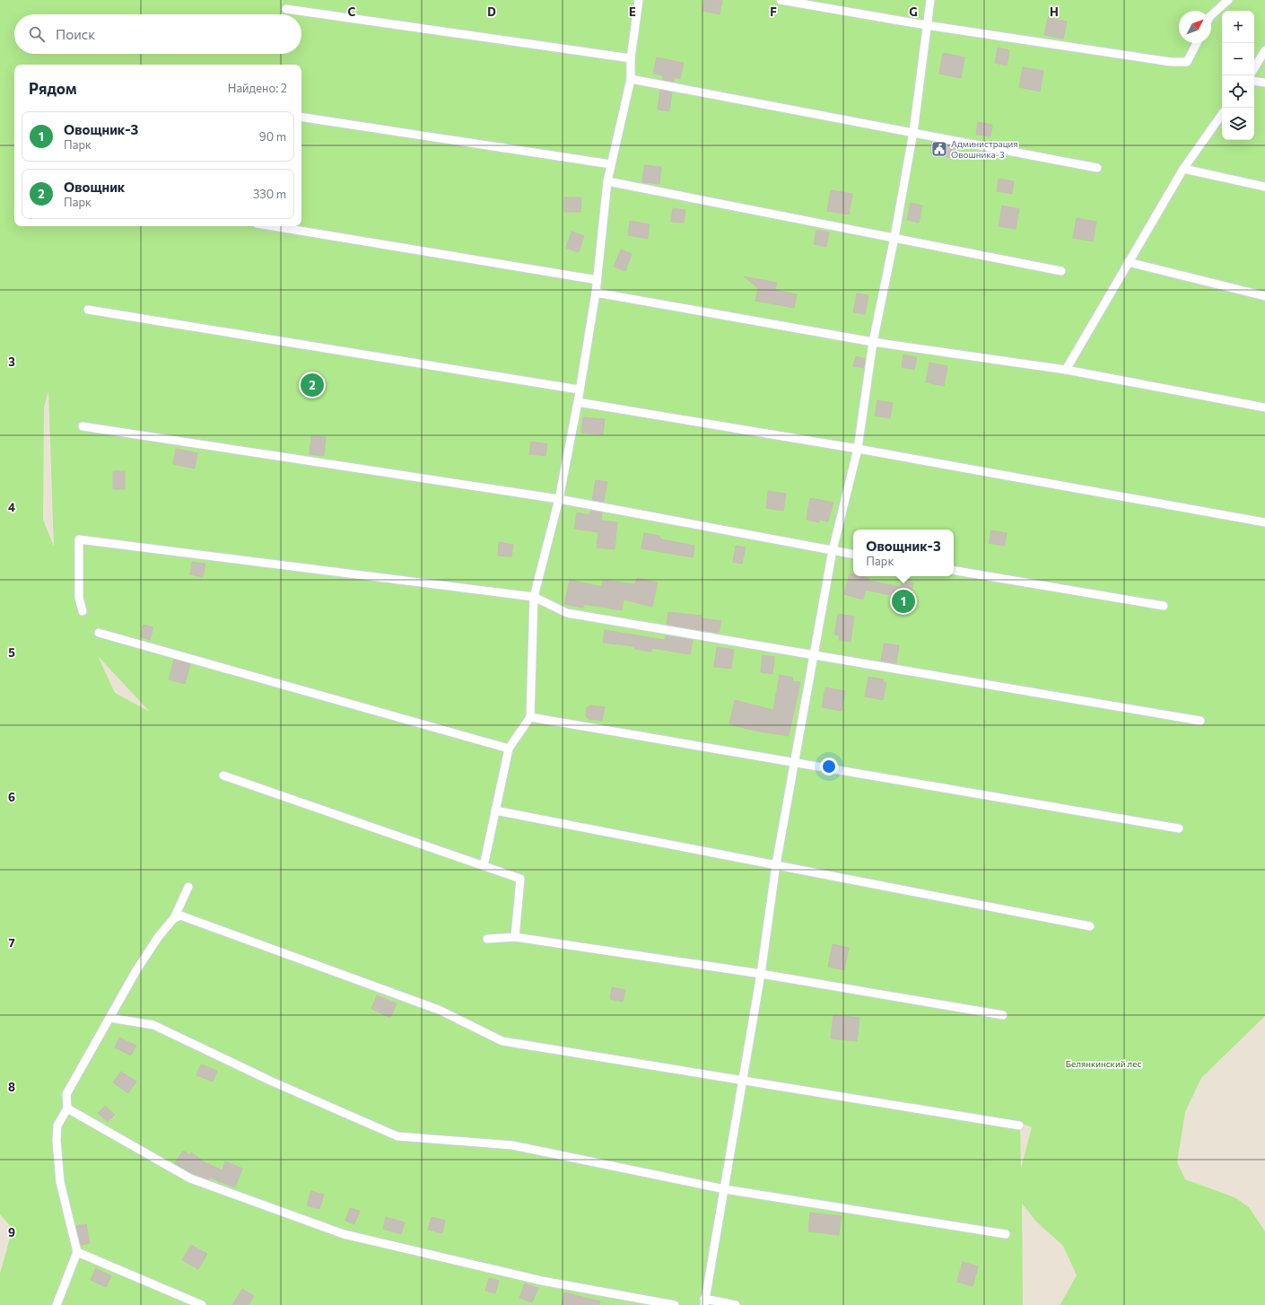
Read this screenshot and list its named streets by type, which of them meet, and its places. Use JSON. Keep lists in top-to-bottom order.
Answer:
{
  "parks": ["Белянкинский лес"],
  "places": {
    "public building": ["Администрация Овошника-3"]
  },
  "north": "top right",
  "page": {
    "map_buttons": ["+", "−"],
    "search": "Поиск",
    "heading": ["Рядом", "Найдено: 2"],
    "list": [
      {
        "mark": "1",
        "name": "Овощник-3",
        "note": "Парк",
        "value": "90 m"
      },
      {
        "mark": "2",
        "name": "Овощник",
        "note": "Парк",
        "value": "330 m"
      }
    ],
    "pins": ["2", "1"],
    "popup": ["Овощник-3", "Парк"]
  },
  "grid": {
    "columns": [
      "C",
      "D",
      "E",
      "F",
      "G",
      "H"
    ],
    "rows": [
      "3",
      "4",
      "5",
      "6",
      "7",
      "8",
      "9"
    ]
  }
}
